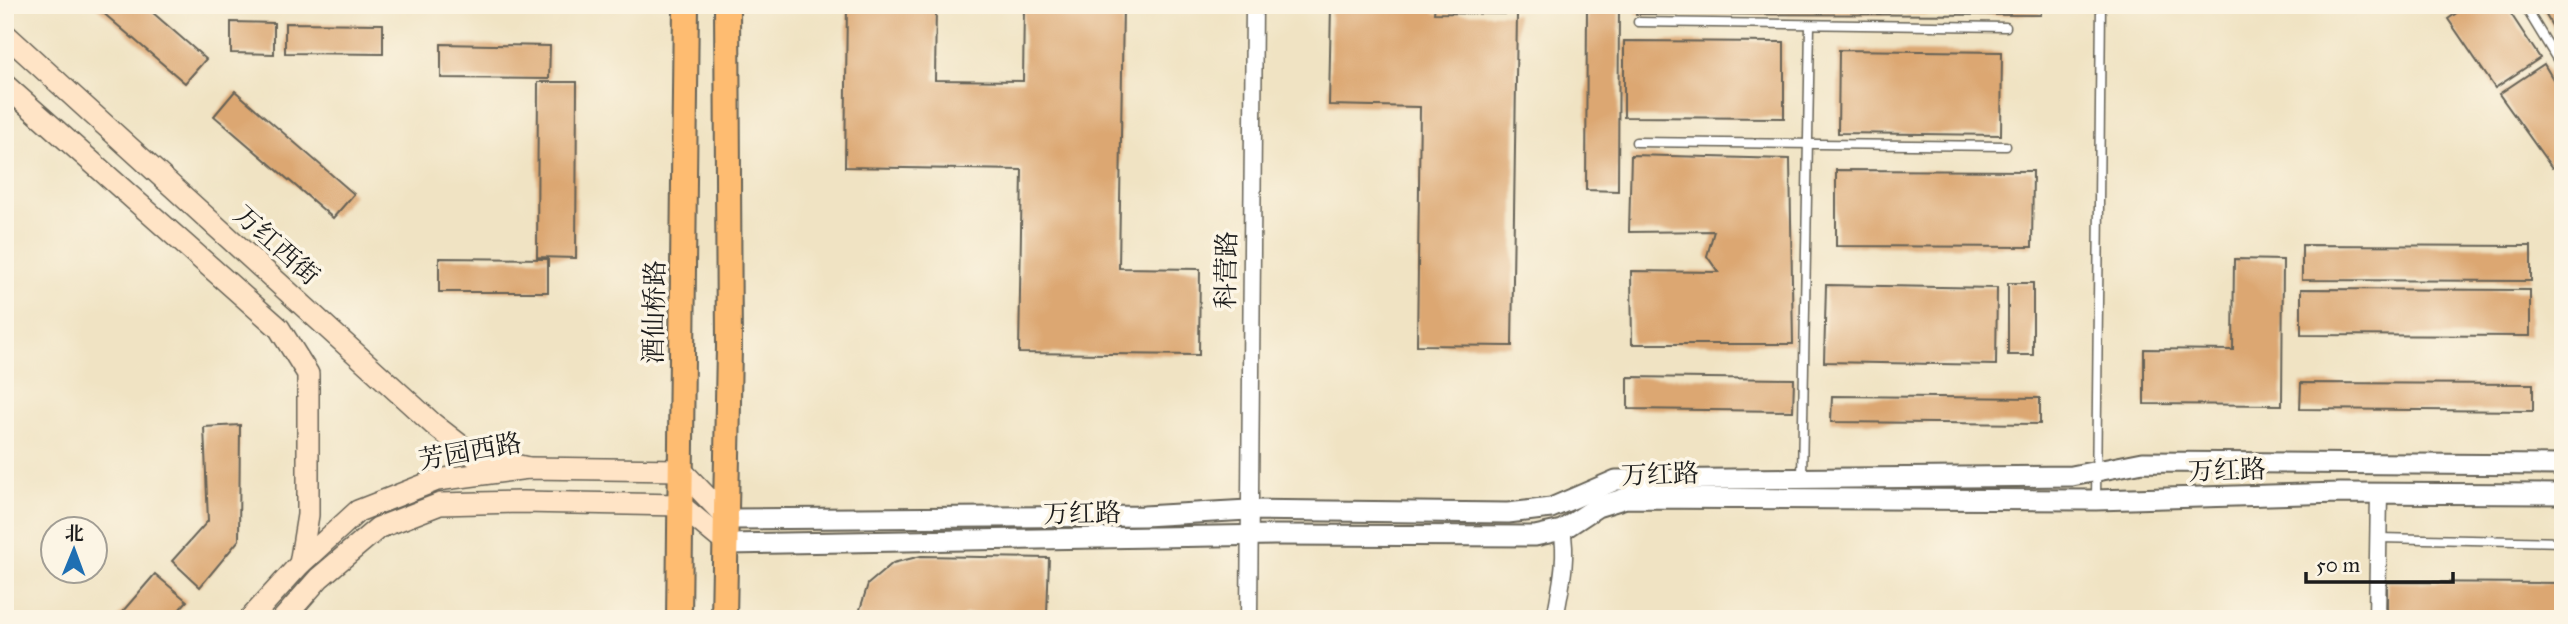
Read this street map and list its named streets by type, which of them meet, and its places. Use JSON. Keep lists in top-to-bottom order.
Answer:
{
  "streets": {
    "main road": ["万红西街", "酒仙桥路", "芳园西路"],
    "street": ["科营路", "万红路"]
  },
  "crossings": [
    ["万红西街", "芳园西路"],
    ["科营路", "万红路"],
    ["酒仙桥路", "芳园西路"]
  ],
  "scale_bar": "50 m",
  "north": "top"
}
